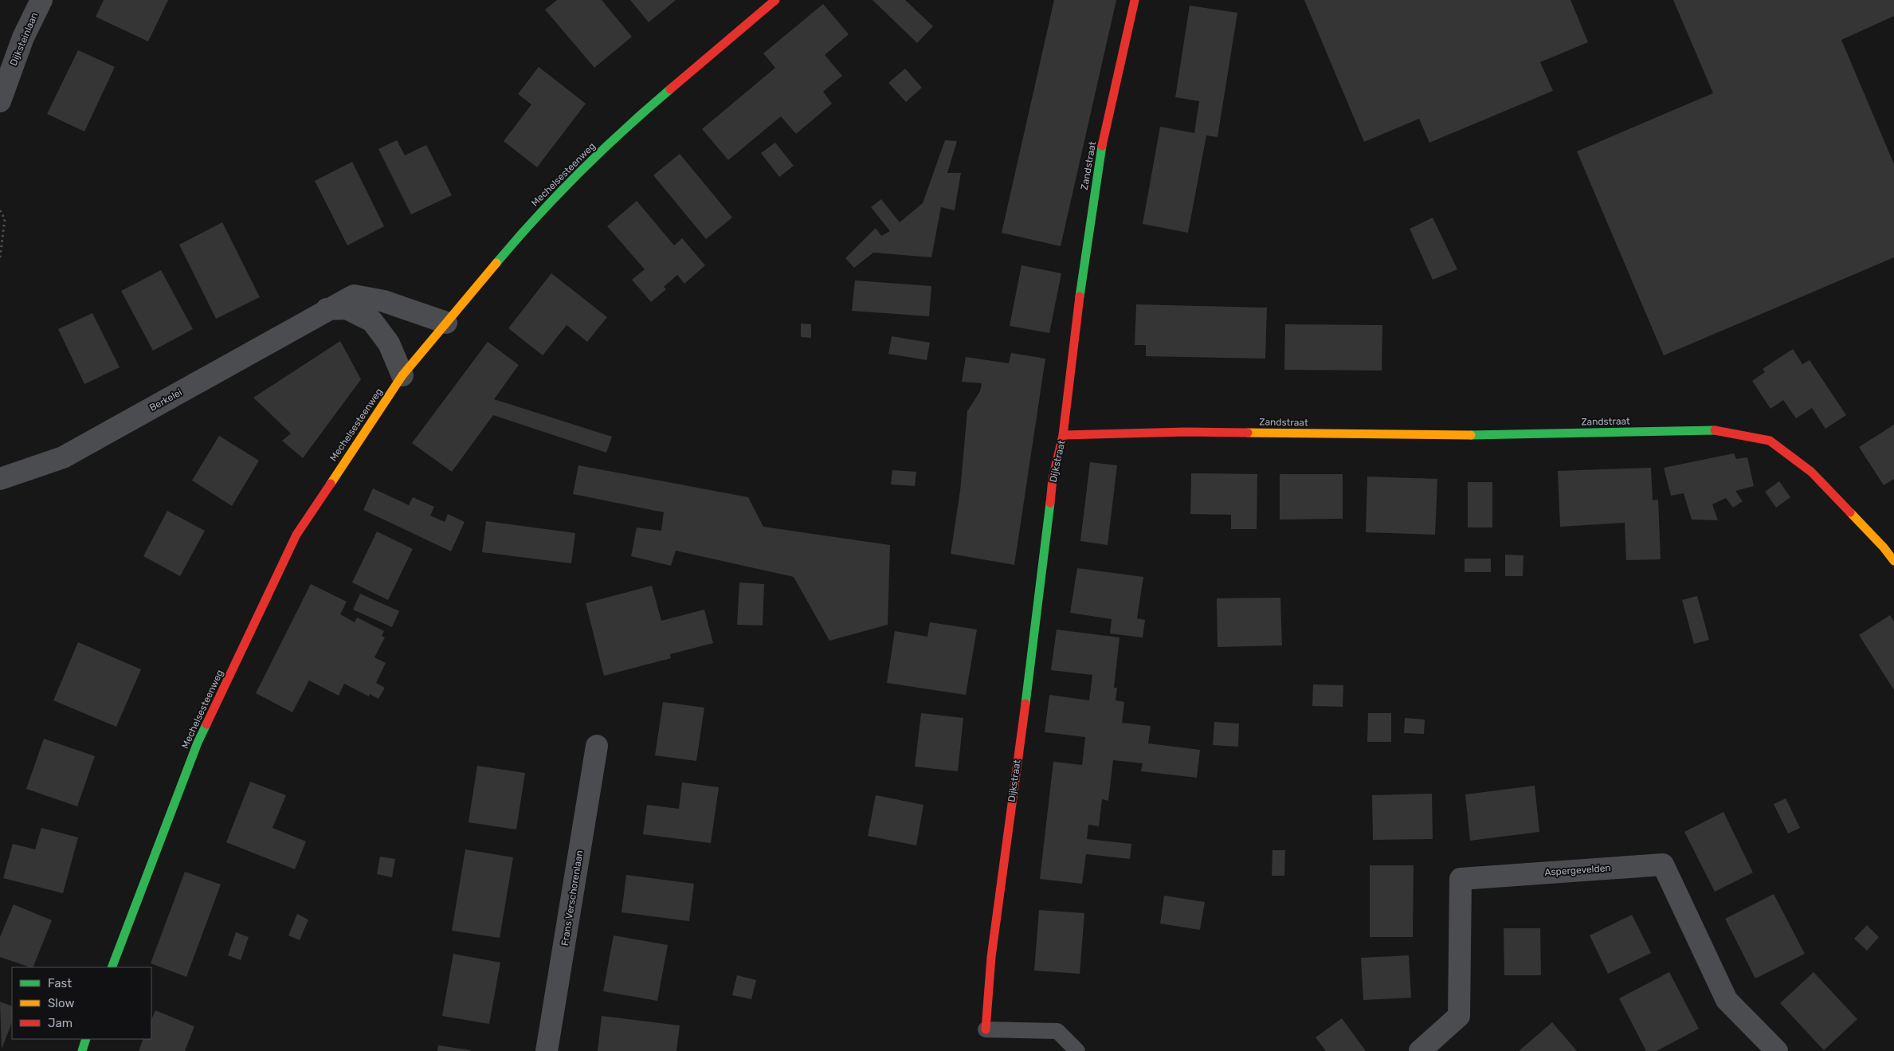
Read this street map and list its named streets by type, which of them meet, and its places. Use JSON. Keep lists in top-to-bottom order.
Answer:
{
  "streets": {
    "street": [
      "Dijksteinlaan",
      "Zandstraat",
      "Mechelsesteenweg",
      "Berkelei",
      "Dijkstraat",
      "Aspergevelden",
      "Frans Verschorenlaan"
    ]
  },
  "crossings": [
    ["Zandstraat", "Dijkstraat"],
    ["Mechelsesteenweg", "Berkelei"]
  ],
  "legend": ["Fast", "Slow", "Jam"]
}
